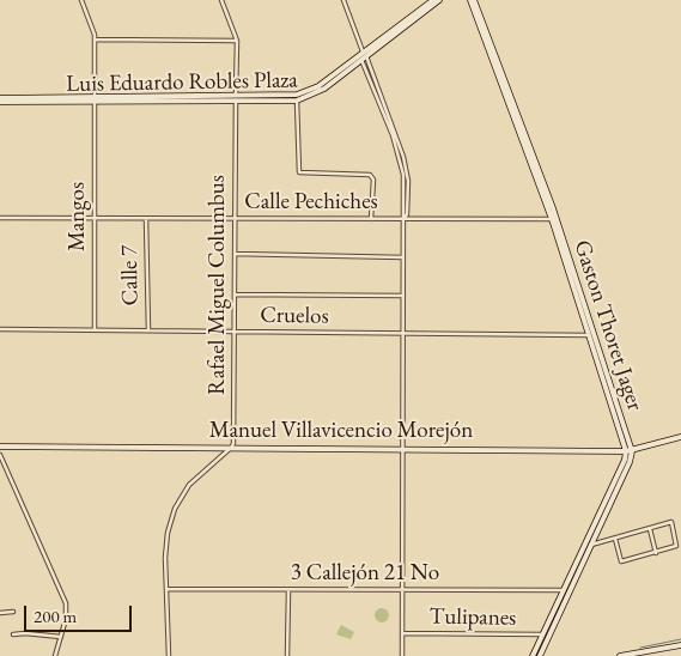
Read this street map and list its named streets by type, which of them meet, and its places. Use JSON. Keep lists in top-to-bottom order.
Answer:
{
  "streets": {
    "street": [
      "Luis Eduardo Robles Plaza",
      "Calle Pechiches",
      "Mangos",
      "Calle 7",
      "Rafael Miguel Columbus",
      "Cruelos",
      "Gaston Thoret Jager",
      "Manuel Villavicencio Morejón",
      "3 Callejón 21 No",
      "Tulipanes"
    ]
  },
  "crossings": [
    ["Luis Eduardo Robles Plaza", "Mangos"],
    ["Luis Eduardo Robles Plaza", "Rafael Miguel Columbus"],
    ["Calle Pechiches", "Mangos"],
    ["Calle Pechiches", "Calle 7"],
    ["Calle Pechiches", "Rafael Miguel Columbus"],
    ["Calle Pechiches", "Gaston Thoret Jager"],
    ["Mangos", "Cruelos"],
    ["Calle 7", "Cruelos"],
    ["Rafael Miguel Columbus", "Cruelos"],
    ["Rafael Miguel Columbus", "Manuel Villavicencio Morejón"],
    ["Cruelos", "Gaston Thoret Jager"],
    ["Gaston Thoret Jager", "Manuel Villavicencio Morejón"]
  ],
  "scale_bar": "200 m"
}
